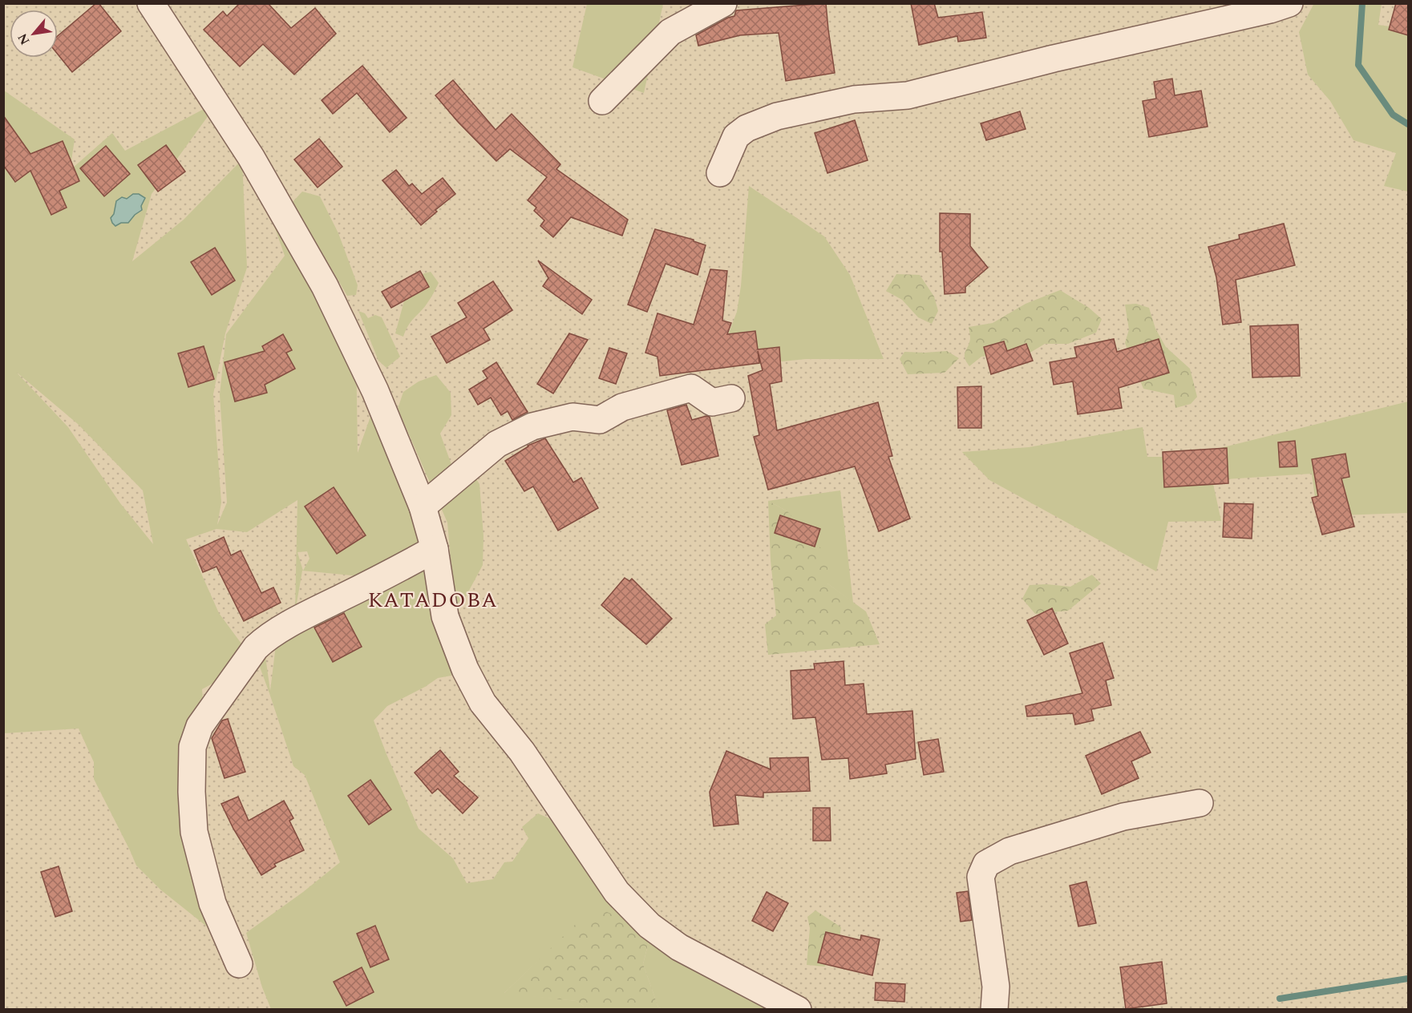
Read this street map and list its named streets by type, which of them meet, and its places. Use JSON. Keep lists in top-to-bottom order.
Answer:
{
  "districts": ["KATADOBA"],
  "north": "bottom left"
}
